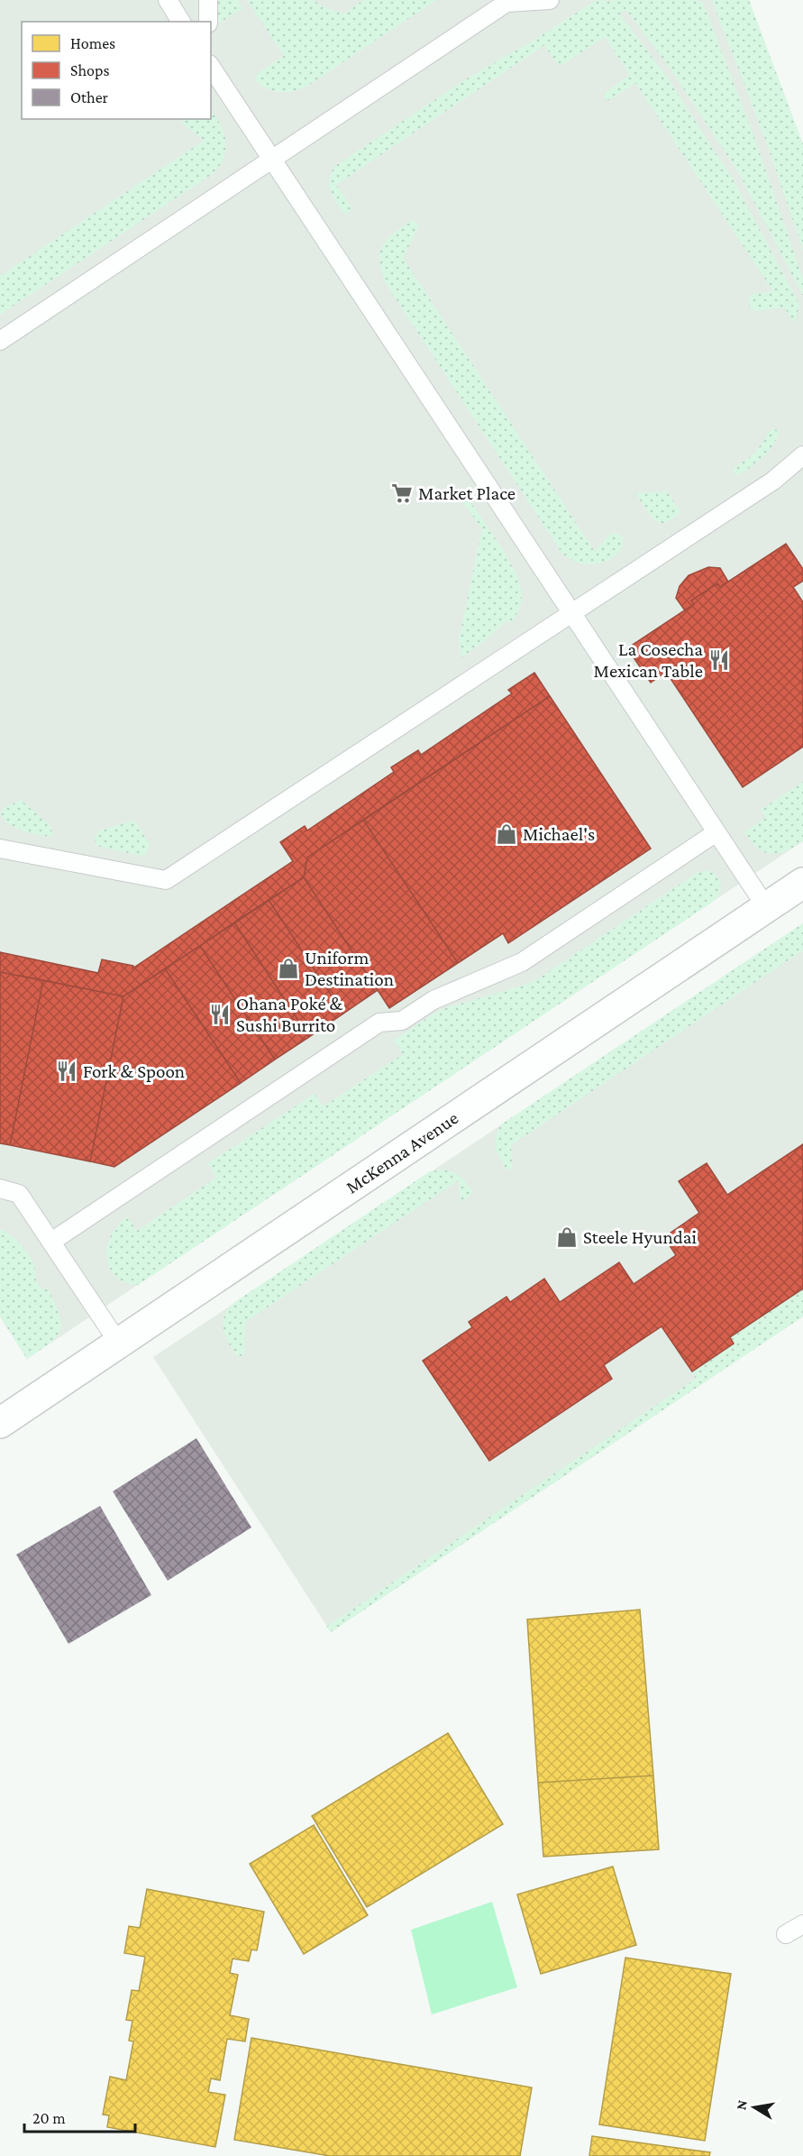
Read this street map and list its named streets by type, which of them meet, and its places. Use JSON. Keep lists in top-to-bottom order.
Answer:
{
  "streets": {
    "street": ["McKenna Avenue"]
  },
  "places": {
    "supermarket": ["Market Place"],
    "restaurant": ["La Cosecha Mexican Table", "Ohana Poké & Sushi Burrito", "Fork & Spoon"],
    "shop": ["Michael's", "Uniform Destination", "Steele Hyundai"]
  },
  "legend": ["Homes", "Shops", "Other"],
  "scale_bar": "20 m",
  "north": "left"
}
